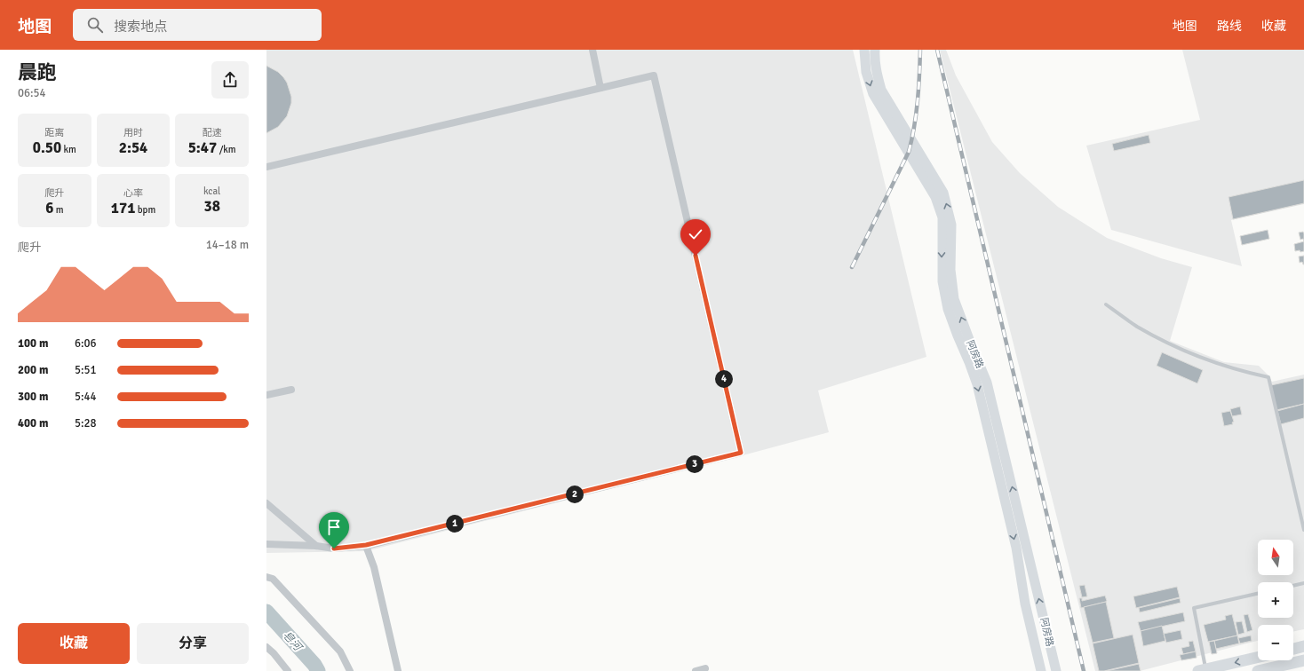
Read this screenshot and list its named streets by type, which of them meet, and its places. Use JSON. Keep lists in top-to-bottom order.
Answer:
{
  "streets": {
    "main road": ["阿房路"]
  },
  "water": ["皂河"],
  "north": "top",
  "page": {
    "header": "地图",
    "search": "搜索地点",
    "nav": ["地图", "路线", "收藏"],
    "heading": ["晨跑", "06:54"],
    "stats": [
      ["距离", "0.50 km"],
      ["用时", "2:54"],
      ["配速", "5:47 /km"],
      ["爬升", "6 m"],
      ["心率", "171 bpm"],
      ["kcal", "38"]
    ],
    "chart": ["爬升", "14–18 m"],
    "list": [
      {
        "name": "100 m",
        "note": "6:06"
      },
      {
        "name": "200 m",
        "note": "5:51"
      },
      {
        "name": "300 m",
        "note": "5:44"
      },
      {
        "name": "400 m",
        "note": "5:28"
      }
    ],
    "pins": [
      "4",
      "3",
      "2",
      "1"
    ],
    "map_buttons": ["+", "−"],
    "buttons": ["收藏", "分享"]
  }
}
